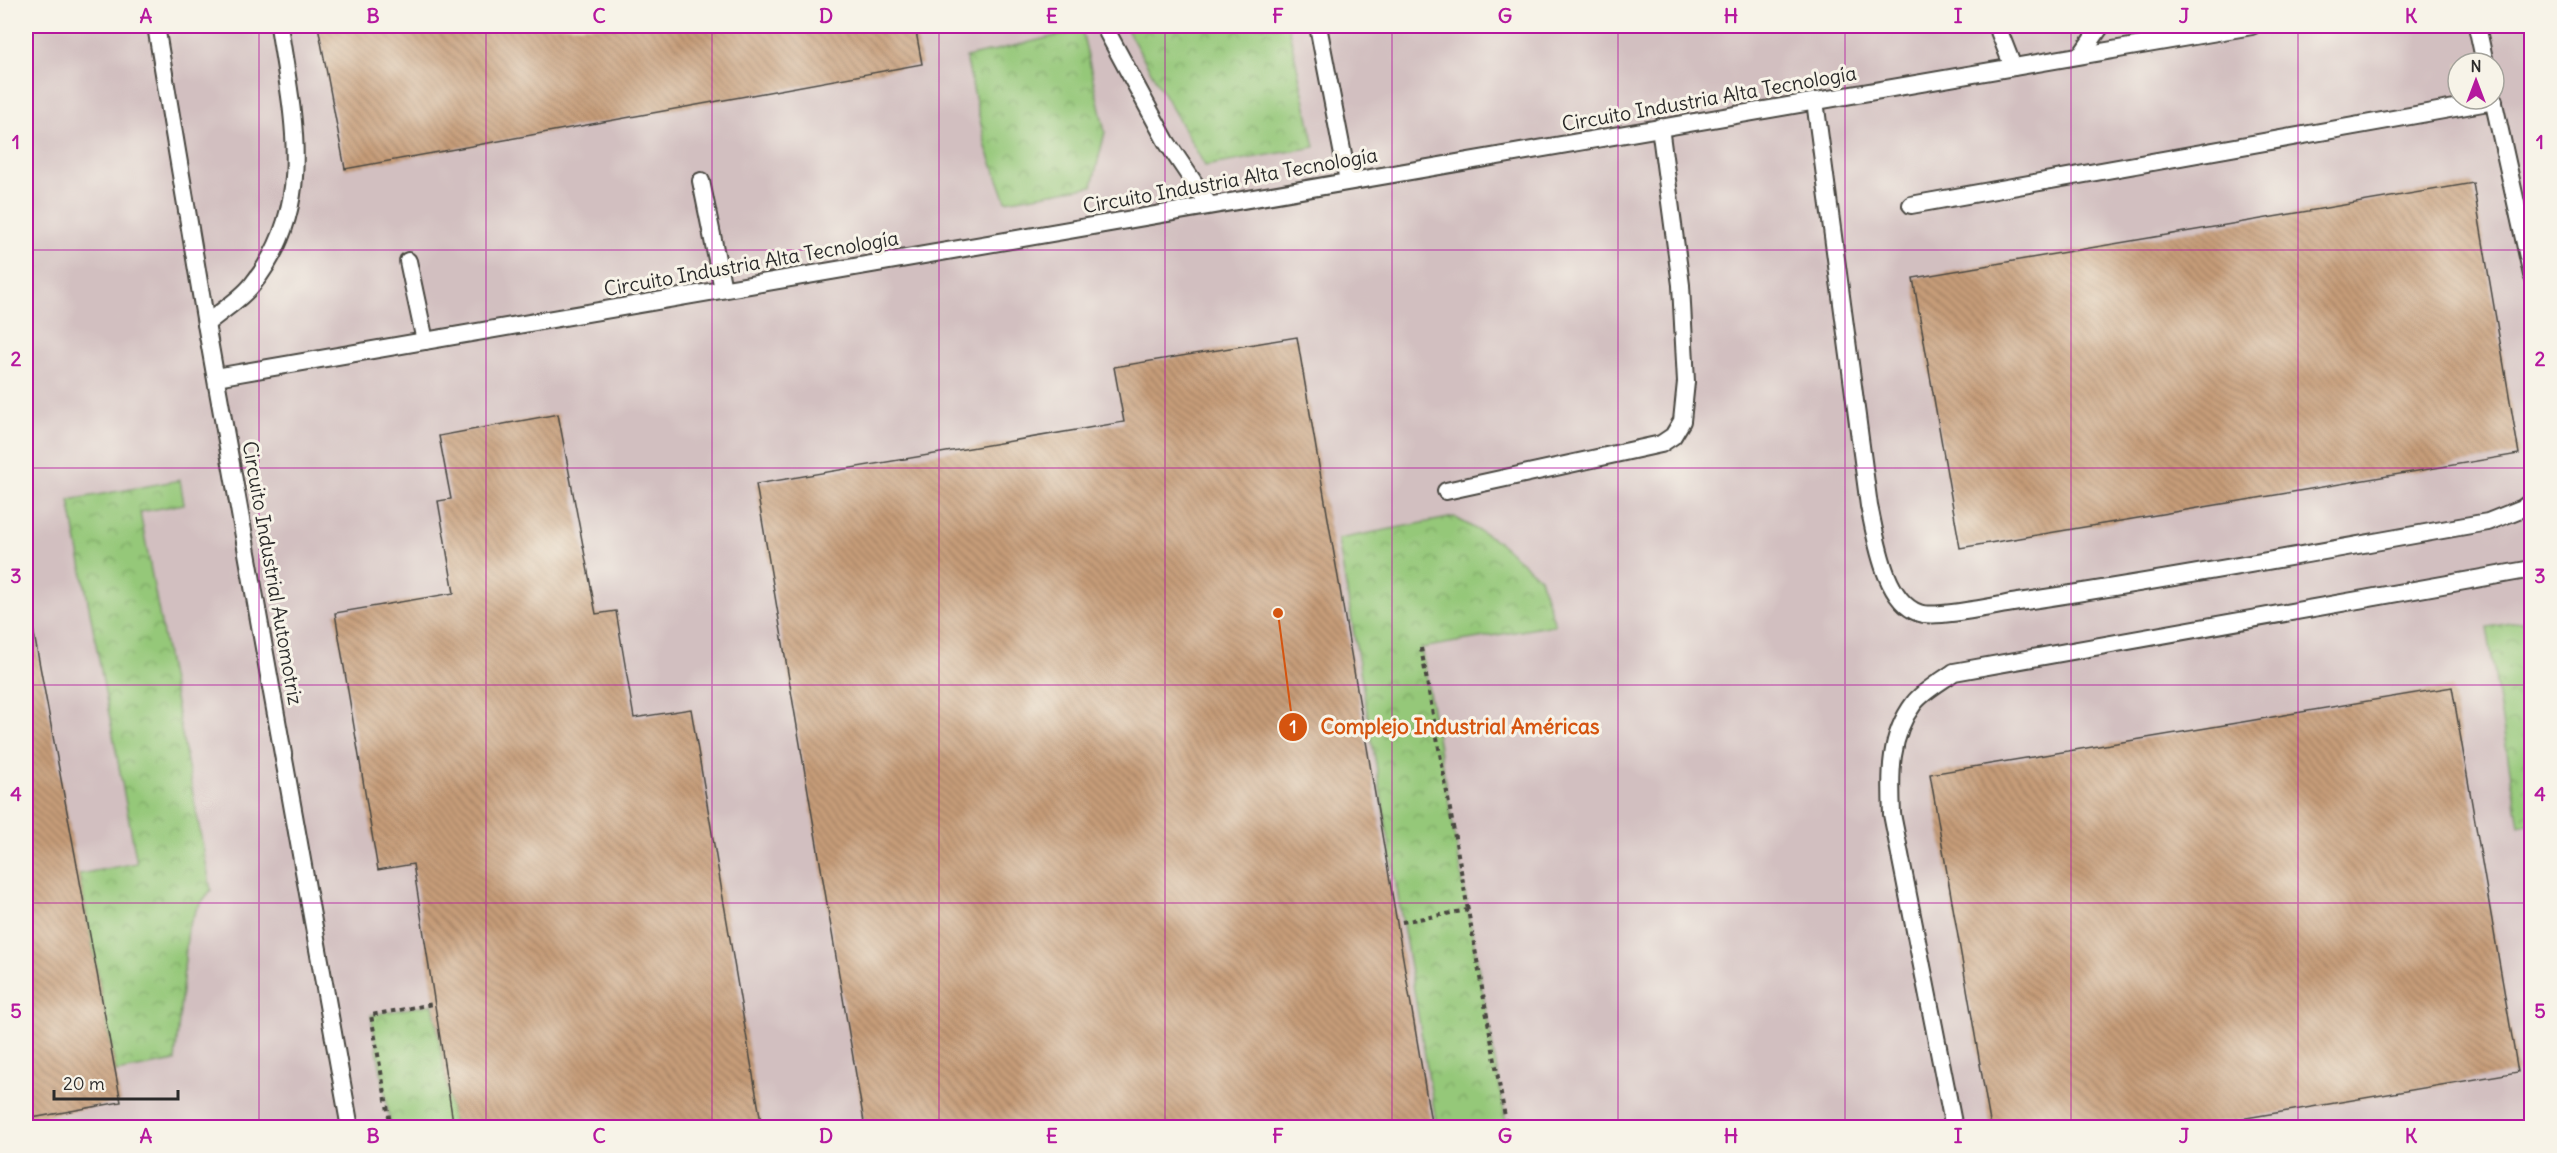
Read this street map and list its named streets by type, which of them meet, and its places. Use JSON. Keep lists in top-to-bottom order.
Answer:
{
  "streets": {
    "lane": ["Circuito Industria Alta Tecnología", "Circuito Industrial Automotriz"]
  },
  "crossings": [
    ["Circuito Industria Alta Tecnología", "Circuito Industrial Automotriz"]
  ],
  "places": ["Complejo Industrial Américas"],
  "scale_bar": "20 m",
  "north": "top",
  "grid": {
    "columns": [
      "A",
      "B",
      "C",
      "D",
      "E",
      "F",
      "G",
      "H",
      "I",
      "J",
      "K"
    ],
    "rows": [
      "1",
      "2",
      "3",
      "4",
      "5"
    ]
  }
}
